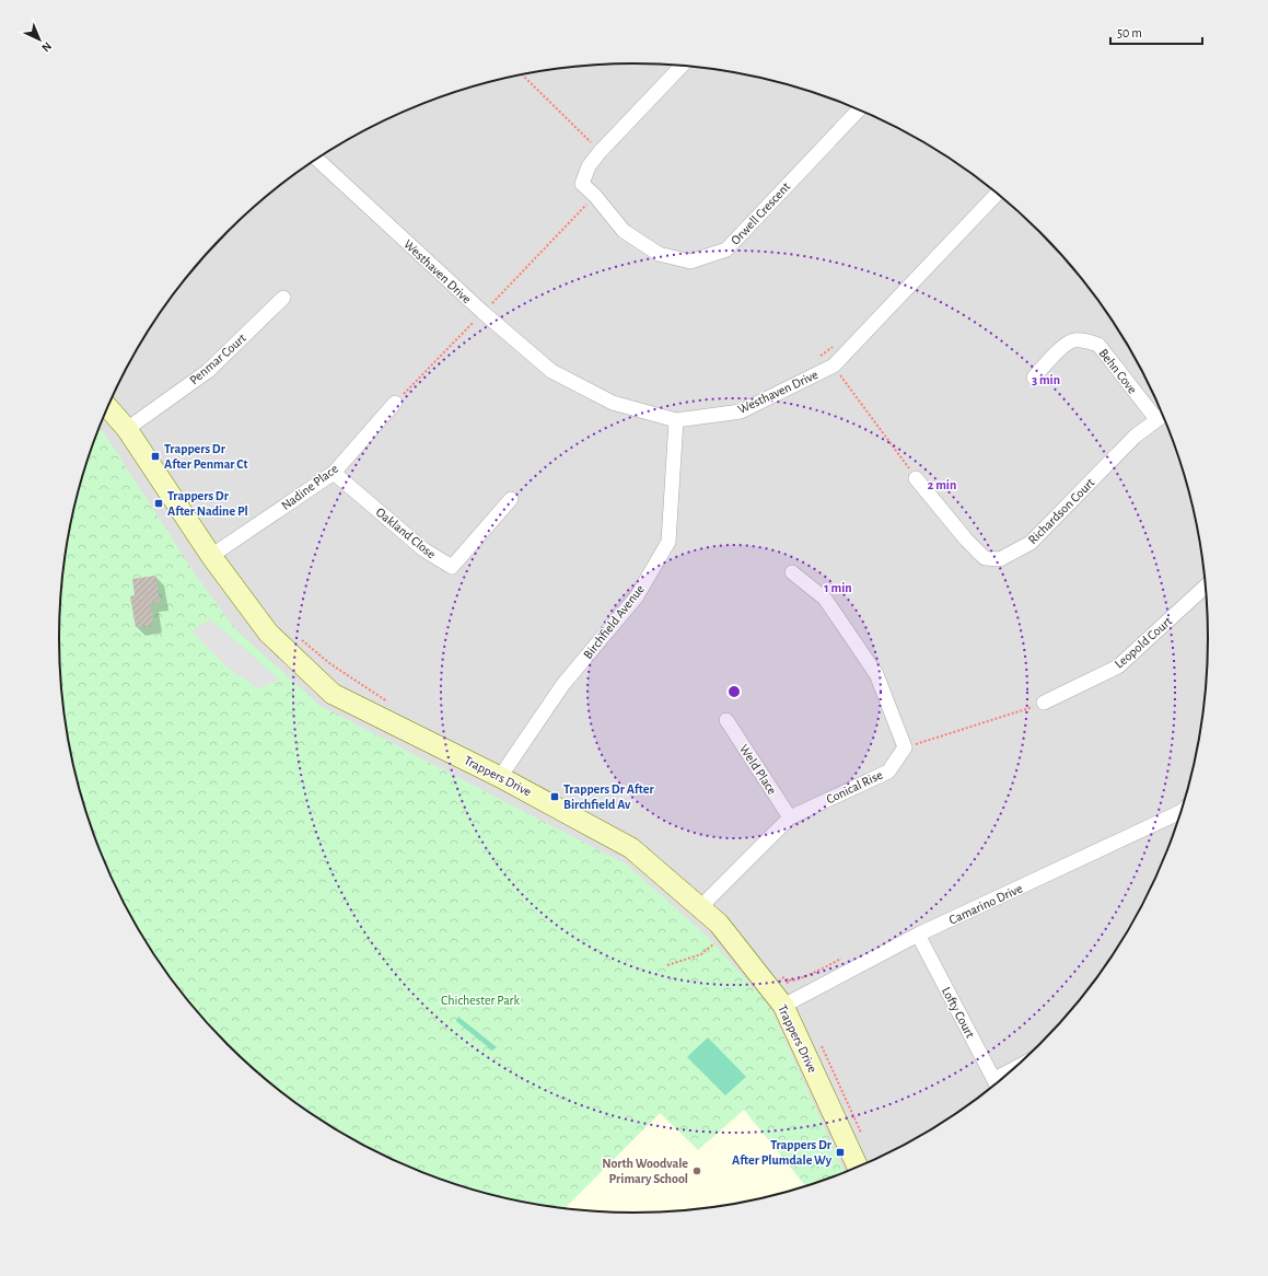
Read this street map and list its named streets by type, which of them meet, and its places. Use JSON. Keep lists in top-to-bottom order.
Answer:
{
  "streets": {
    "main road": ["Trappers Drive"],
    "street": [
      "Orwell Crescent",
      "Westhaven Drive",
      "Penmar Court",
      "Behn Cove",
      "Nadine Place",
      "Richardson Court",
      "Oakland Close",
      "Birchfield Avenue",
      "Leopold Court",
      "Weld Place",
      "Conical Rise",
      "Camarino Drive",
      "Lofty Court"
    ]
  },
  "crossings": [
    ["Westhaven Drive", "Birchfield Avenue"],
    ["Penmar Court", "Trappers Drive"],
    ["Behn Cove", "Richardson Court"],
    ["Nadine Place", "Oakland Close"],
    ["Nadine Place", "Trappers Drive"],
    ["Birchfield Avenue", "Trappers Drive"],
    ["Weld Place", "Conical Rise"],
    ["Trappers Drive", "Conical Rise"],
    ["Trappers Drive", "Camarino Drive"],
    ["Camarino Drive", "Lofty Court"]
  ],
  "parks": ["Chichester Park"],
  "places": {
    "transit": [
      "Trappers Dr After Penmar Ct",
      "Trappers Dr After Nadine Pl",
      "Trappers Dr After Birchfield Av",
      "Trappers Dr After Plumdale Wy"
    ],
    "other": ["North Woodvale Primary School"]
  },
  "scale_bar": "50 m",
  "north": "bottom right",
  "rings": ["3 min", "2 min", "1 min"]
}
